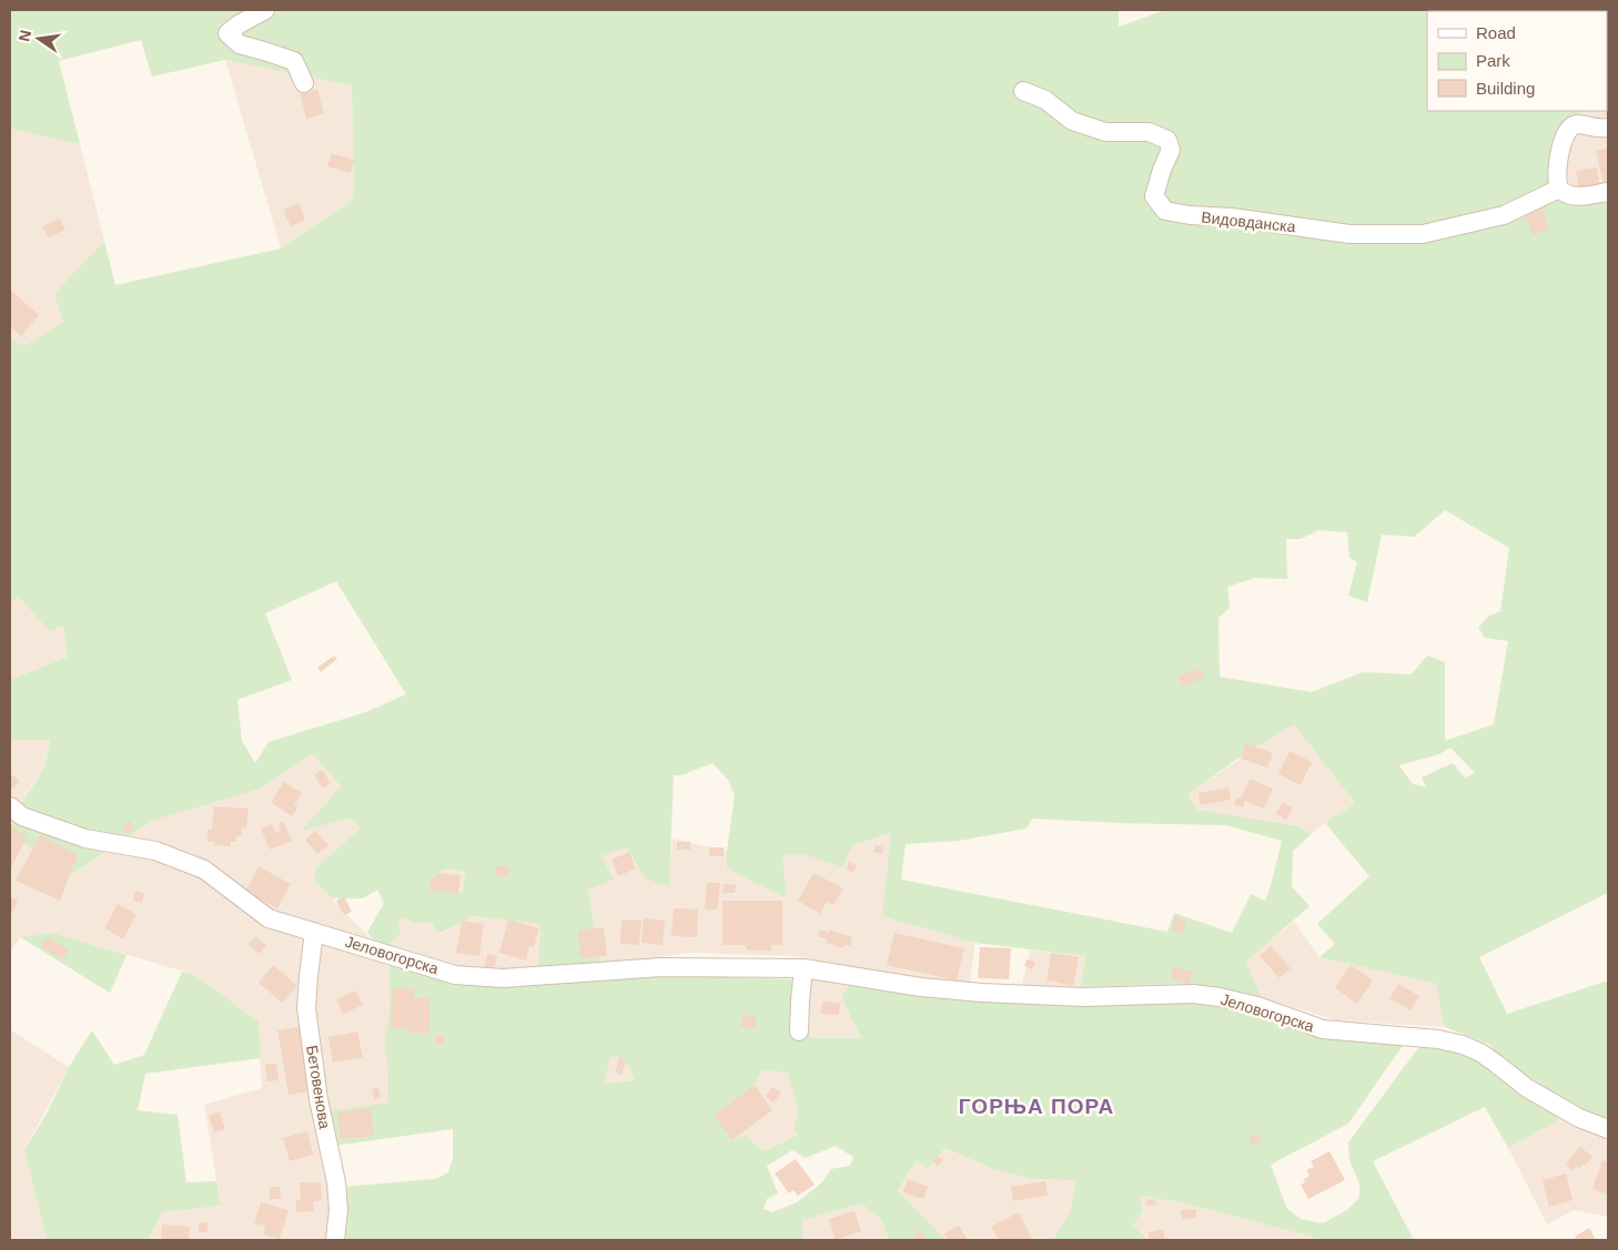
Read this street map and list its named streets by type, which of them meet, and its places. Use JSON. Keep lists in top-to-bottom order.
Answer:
{
  "streets": {
    "street": ["Видовданска", "Јеловогорска", "Бетовенова"]
  },
  "crossings": [
    ["Јеловогорска", "Бетовенова"]
  ],
  "districts": ["ГОРЊА ПОРА"],
  "legend": ["Road", "Park", "Building"],
  "north": "left"
}
